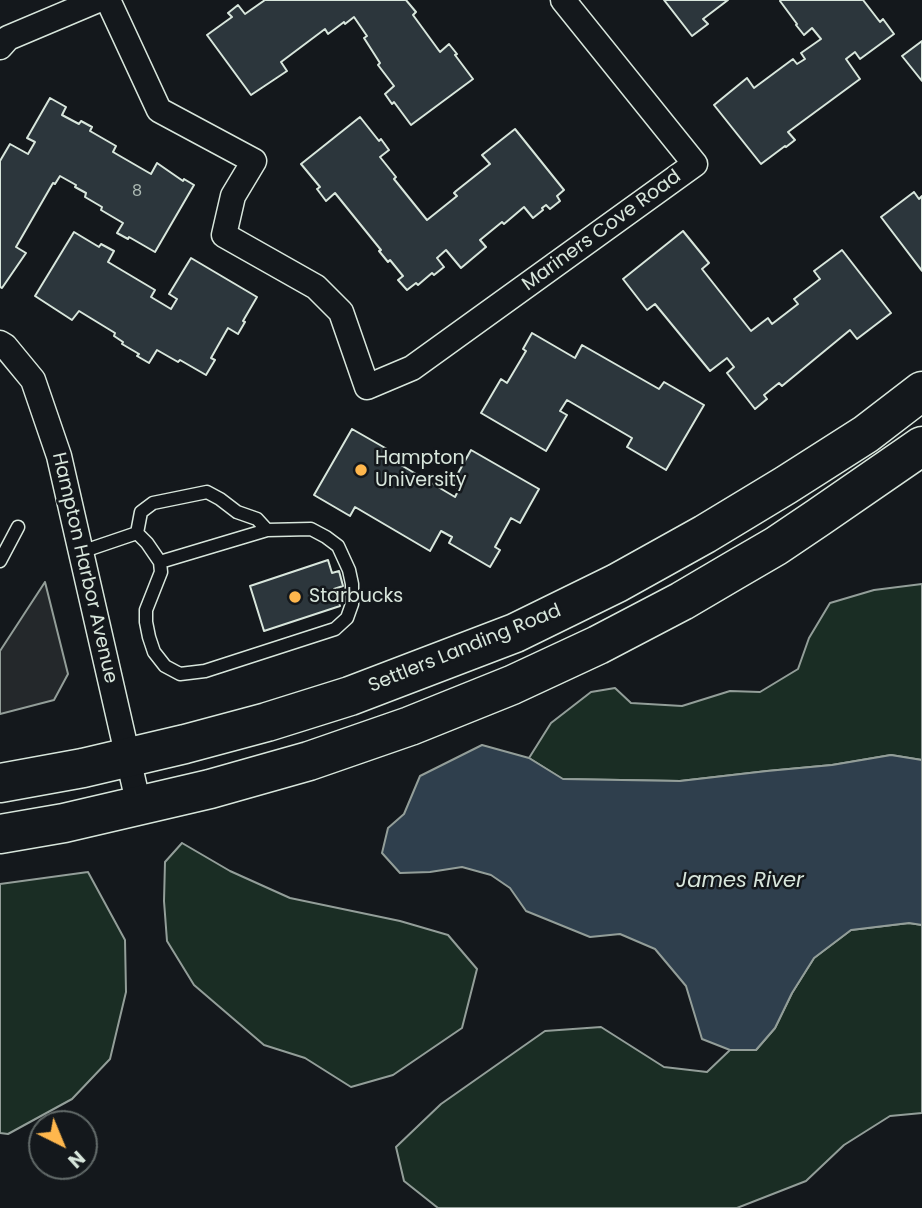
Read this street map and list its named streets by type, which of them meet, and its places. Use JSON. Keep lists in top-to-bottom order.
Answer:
{
  "streets": {
    "main road": ["Settlers Landing Road"],
    "street": ["Mariners Cove Road", "Hampton Harbor Avenue"]
  },
  "crossings": [
    ["Hampton Harbor Avenue", "Settlers Landing Road"]
  ],
  "water": ["James River"],
  "places": ["Hampton University", "Starbucks"],
  "house_numbers": ["8"],
  "north": "bottom right"
}
